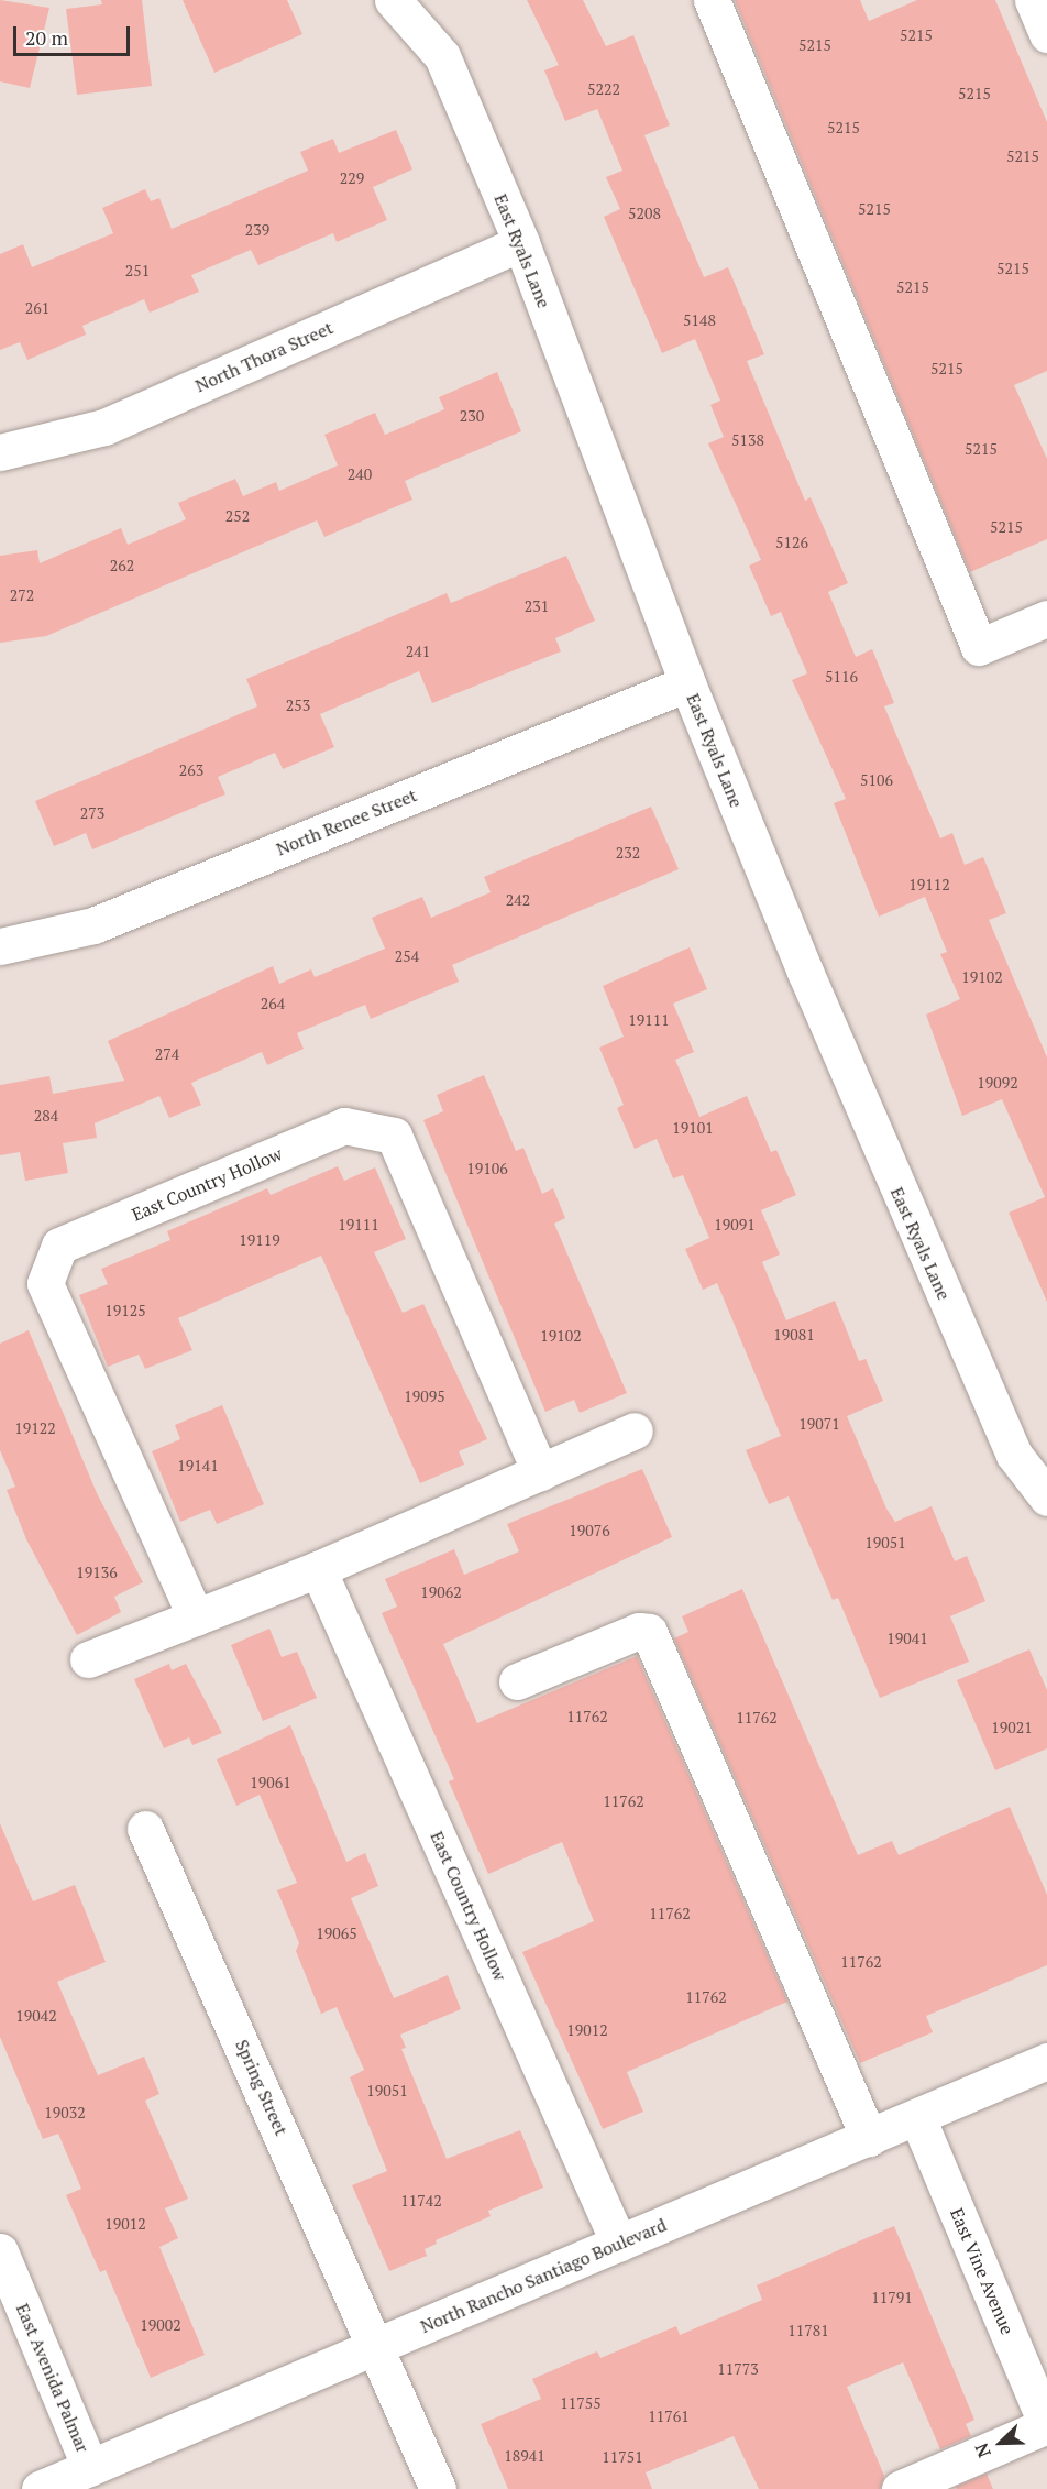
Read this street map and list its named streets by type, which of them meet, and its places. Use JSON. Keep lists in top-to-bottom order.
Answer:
{
  "streets": {
    "street": [
      "East Ryals Lane",
      "North Thora Street",
      "North Renee Street",
      "East Country Hollow",
      "Spring Street",
      "East Vine Avenue",
      "North Rancho Santiago Boulevard",
      "East Avenida Palmar"
    ]
  },
  "crossings": [
    ["East Ryals Lane", "North Thora Street"],
    ["East Ryals Lane", "North Renee Street"],
    ["East Country Hollow", "North Rancho Santiago Boulevard"],
    ["Spring Street", "North Rancho Santiago Boulevard"],
    ["East Vine Avenue", "North Rancho Santiago Boulevard"],
    ["North Rancho Santiago Boulevard", "East Avenida Palmar"]
  ],
  "house_numbers": [
    "5215",
    "5215",
    "5222",
    "5215",
    "5215",
    "5215",
    "229",
    "5215",
    "5208",
    "239",
    "5215",
    "251",
    "5215",
    "261",
    "5148",
    "5215",
    "230",
    "5138",
    "5215",
    "240",
    "252",
    "5215",
    "5126",
    "262",
    "272",
    "231",
    "241",
    "5116",
    "253",
    "263",
    "5106",
    "273",
    "232",
    "19112",
    "242",
    "254",
    "19102",
    "264",
    "19111",
    "274",
    "19092",
    "284",
    "19101",
    "19106",
    "19111",
    "19091",
    "19119",
    "19125",
    "19081",
    "19102",
    "19095",
    "19071",
    "19122",
    "19141",
    "19076",
    "19051",
    "19136",
    "19062",
    "19041",
    "11762",
    "11762",
    "19021",
    "19061",
    "11762",
    "11762",
    "19065",
    "11762",
    "11762",
    "19042",
    "19012",
    "19051",
    "19032",
    "11742",
    "19012",
    "11791",
    "19002",
    "11781",
    "11773",
    "11755",
    "11761",
    "18941",
    "11751"
  ],
  "scale_bar": "20 m",
  "north": "bottom left"
}
